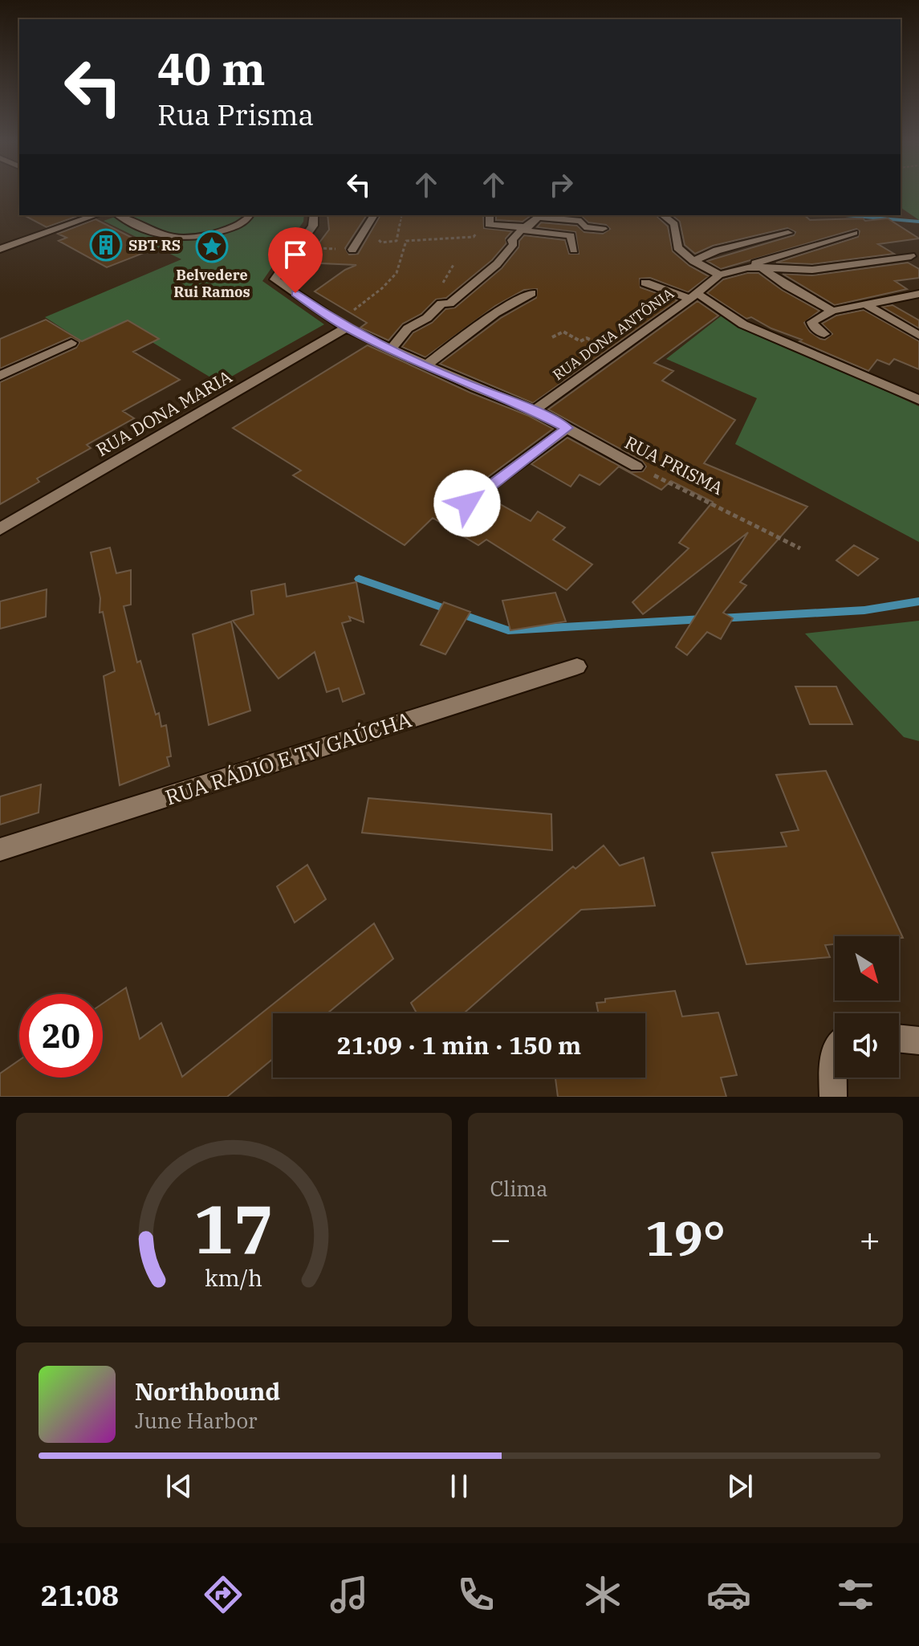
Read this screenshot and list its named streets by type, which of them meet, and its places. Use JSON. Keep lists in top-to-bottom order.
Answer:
{
  "streets": {
    "street": [
      "RUA DONA ANTÔNIA",
      "RUA DONA MARIA",
      "RUA PRISMA",
      "RUA RÁDIO E TV GAÚCHA"
    ]
  },
  "crossings": [
    ["RUA DONA ANTÔNIA", "RUA PRISMA"]
  ],
  "places": {
    "building": ["SBT RS"],
    "place": ["Belvedere Rui Ramos"]
  },
  "north": "bottom right",
  "page": {
    "turn": ["40 m", "Rua Prisma"],
    "limit": "20",
    "trip": "21:09 · 1 min · 150 m",
    "tile": "Clima",
    "heat": ["−", "19°", "+"],
    "song": ["Northbound", "June Harbor"],
    "tabs": "21:08",
    "gauge": ["17", "km/h"]
  }
}
